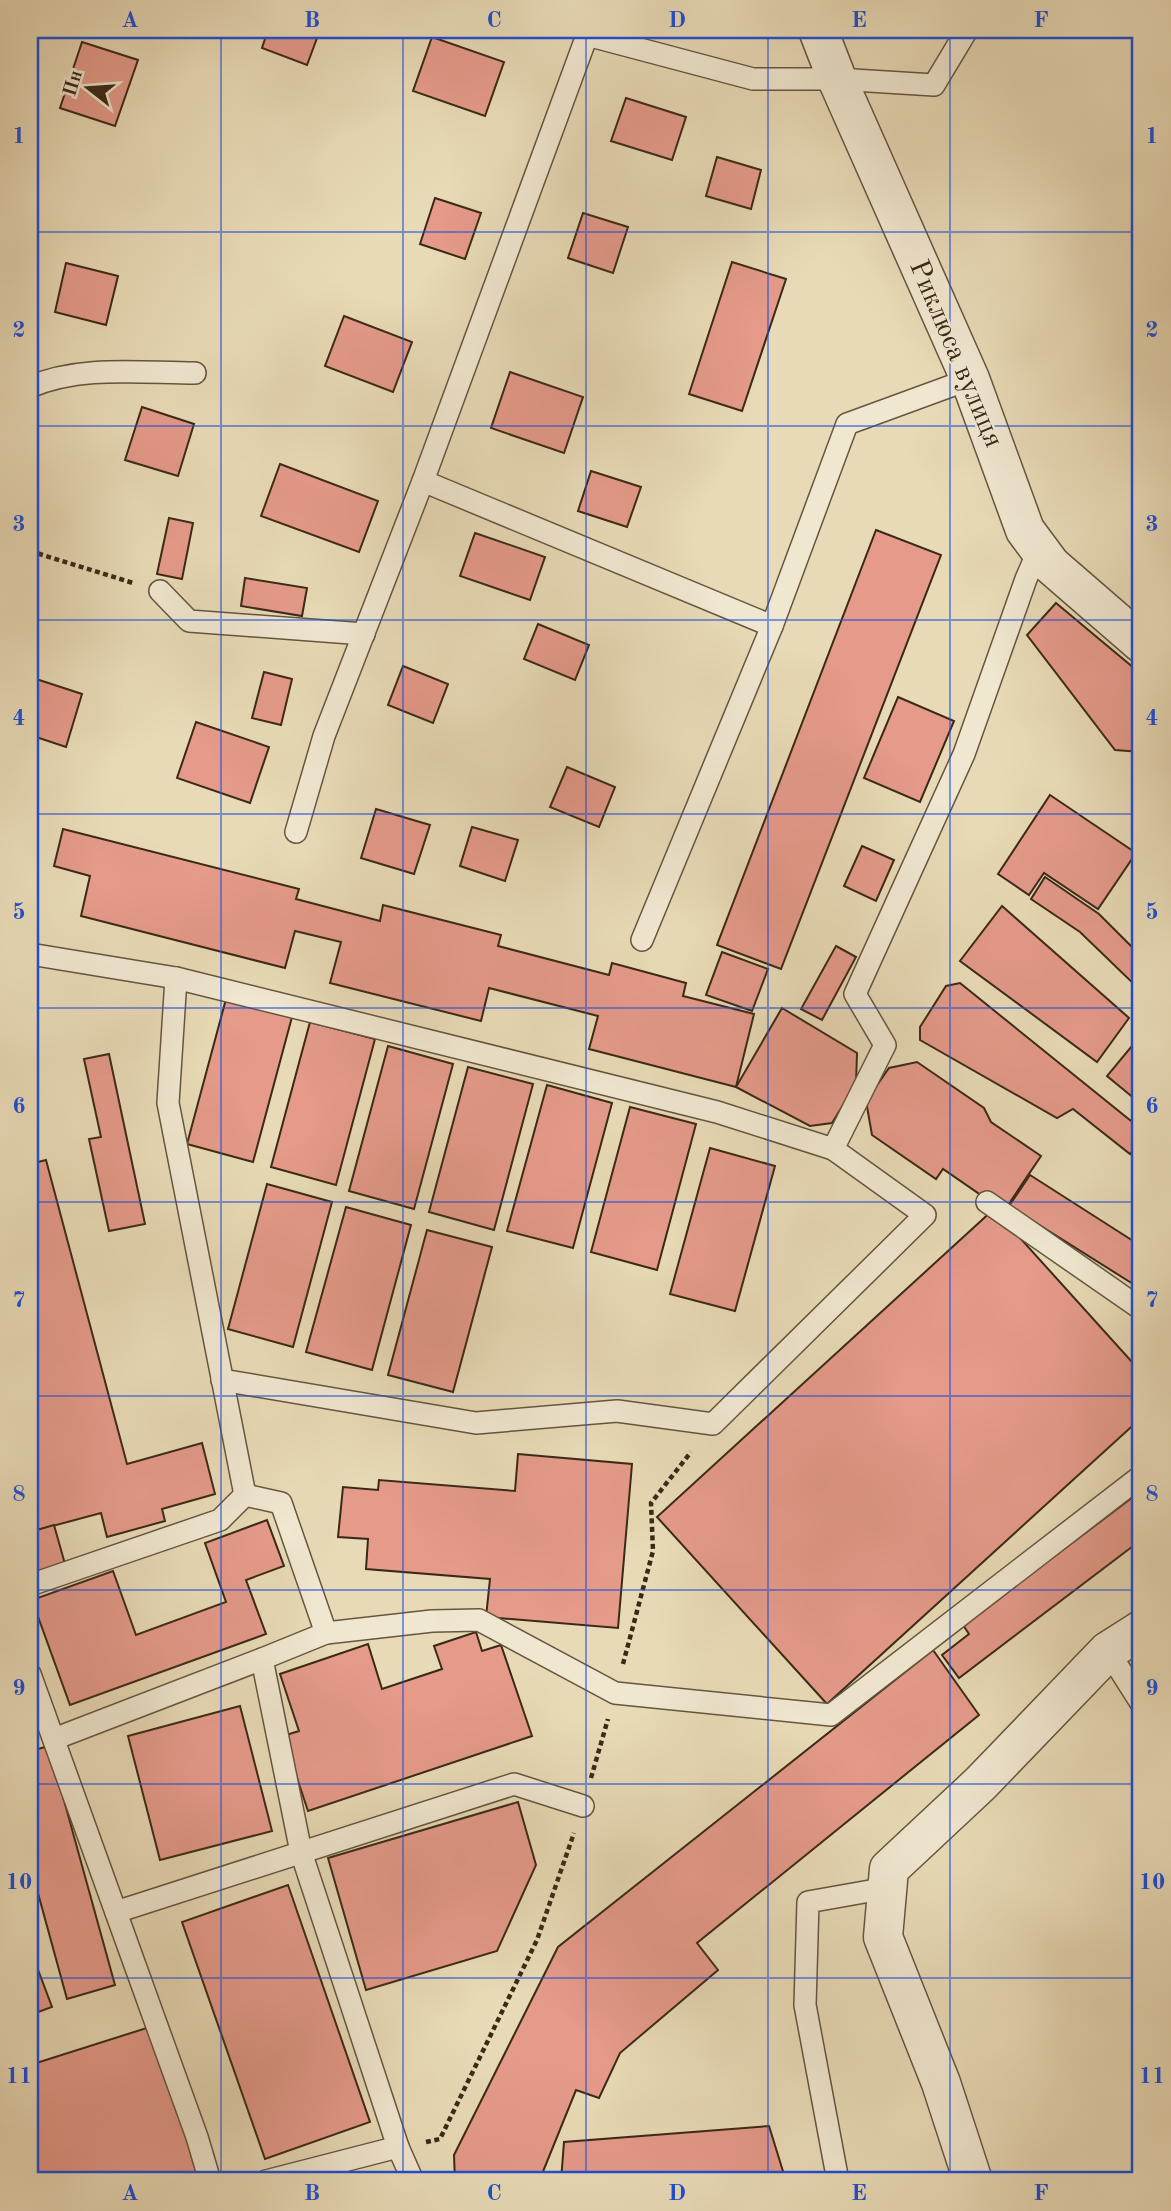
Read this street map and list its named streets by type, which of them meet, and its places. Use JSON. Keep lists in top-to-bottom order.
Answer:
{
  "streets": {
    "street": ["Риклюса вулиця"]
  },
  "north": "left",
  "grid": {
    "columns": [
      "A",
      "B",
      "C",
      "D",
      "E",
      "F"
    ],
    "rows": [
      "1",
      "2",
      "3",
      "4",
      "5",
      "6",
      "7",
      "8",
      "9",
      "10",
      "11"
    ]
  }
}
